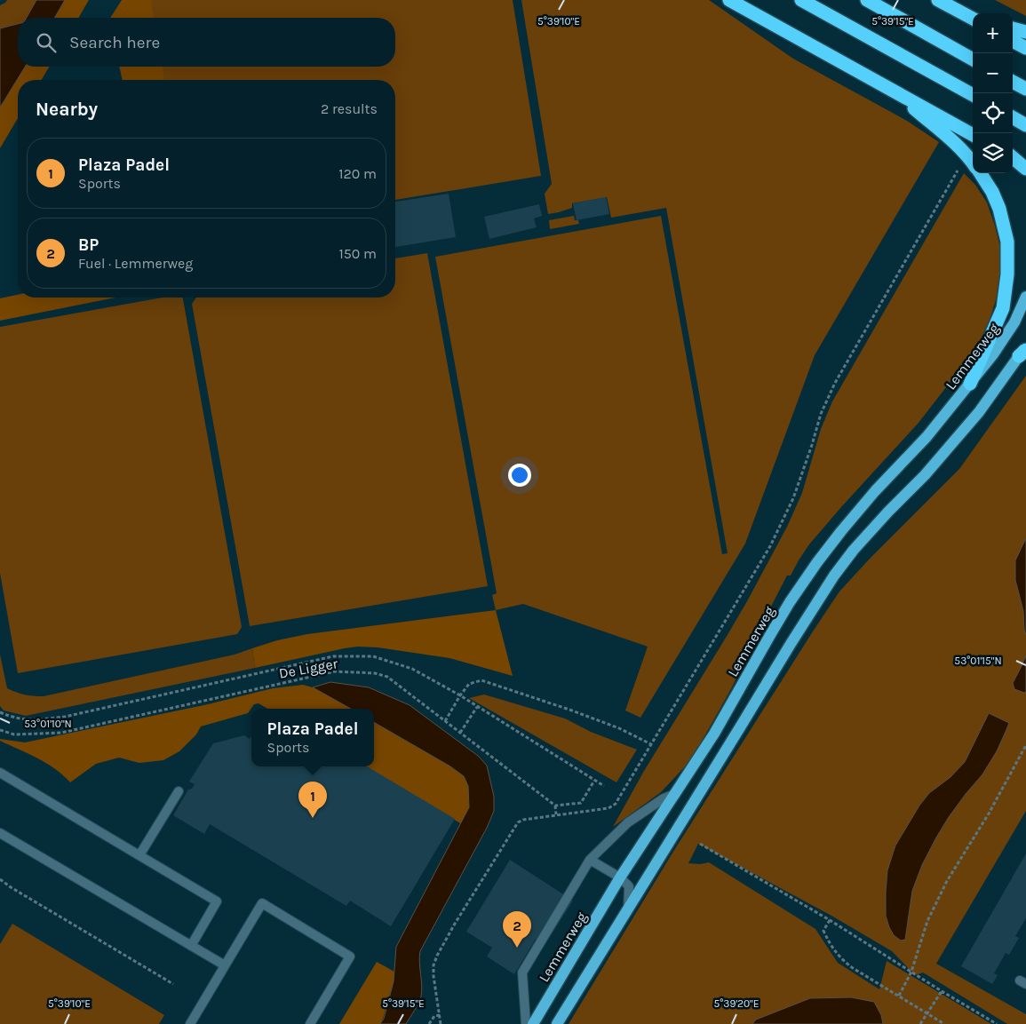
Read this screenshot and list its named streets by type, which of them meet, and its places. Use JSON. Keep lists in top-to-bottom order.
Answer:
{
  "streets": {
    "main road": ["Lemmerweg"],
    "path": ["De Ligger"]
  },
  "page": {
    "map_buttons": ["+", "−"],
    "search": "Search here",
    "heading": ["Nearby", "2 results"],
    "list": [
      {
        "mark": "1",
        "name": "Plaza Padel",
        "note": "Sports",
        "value": "120 m"
      },
      {
        "mark": "2",
        "name": "BP",
        "note": "Fuel · Lemmerweg",
        "value": "150 m"
      }
    ],
    "popup": ["Plaza Padel", "Sports"],
    "pins": ["1", "2"]
  },
  "coordinates": [
    "5°39'10\"E",
    "5°39'15\"E",
    "53°01'15\"N",
    "53°01'10\"N",
    "5°39'20\"E"
  ]
}
